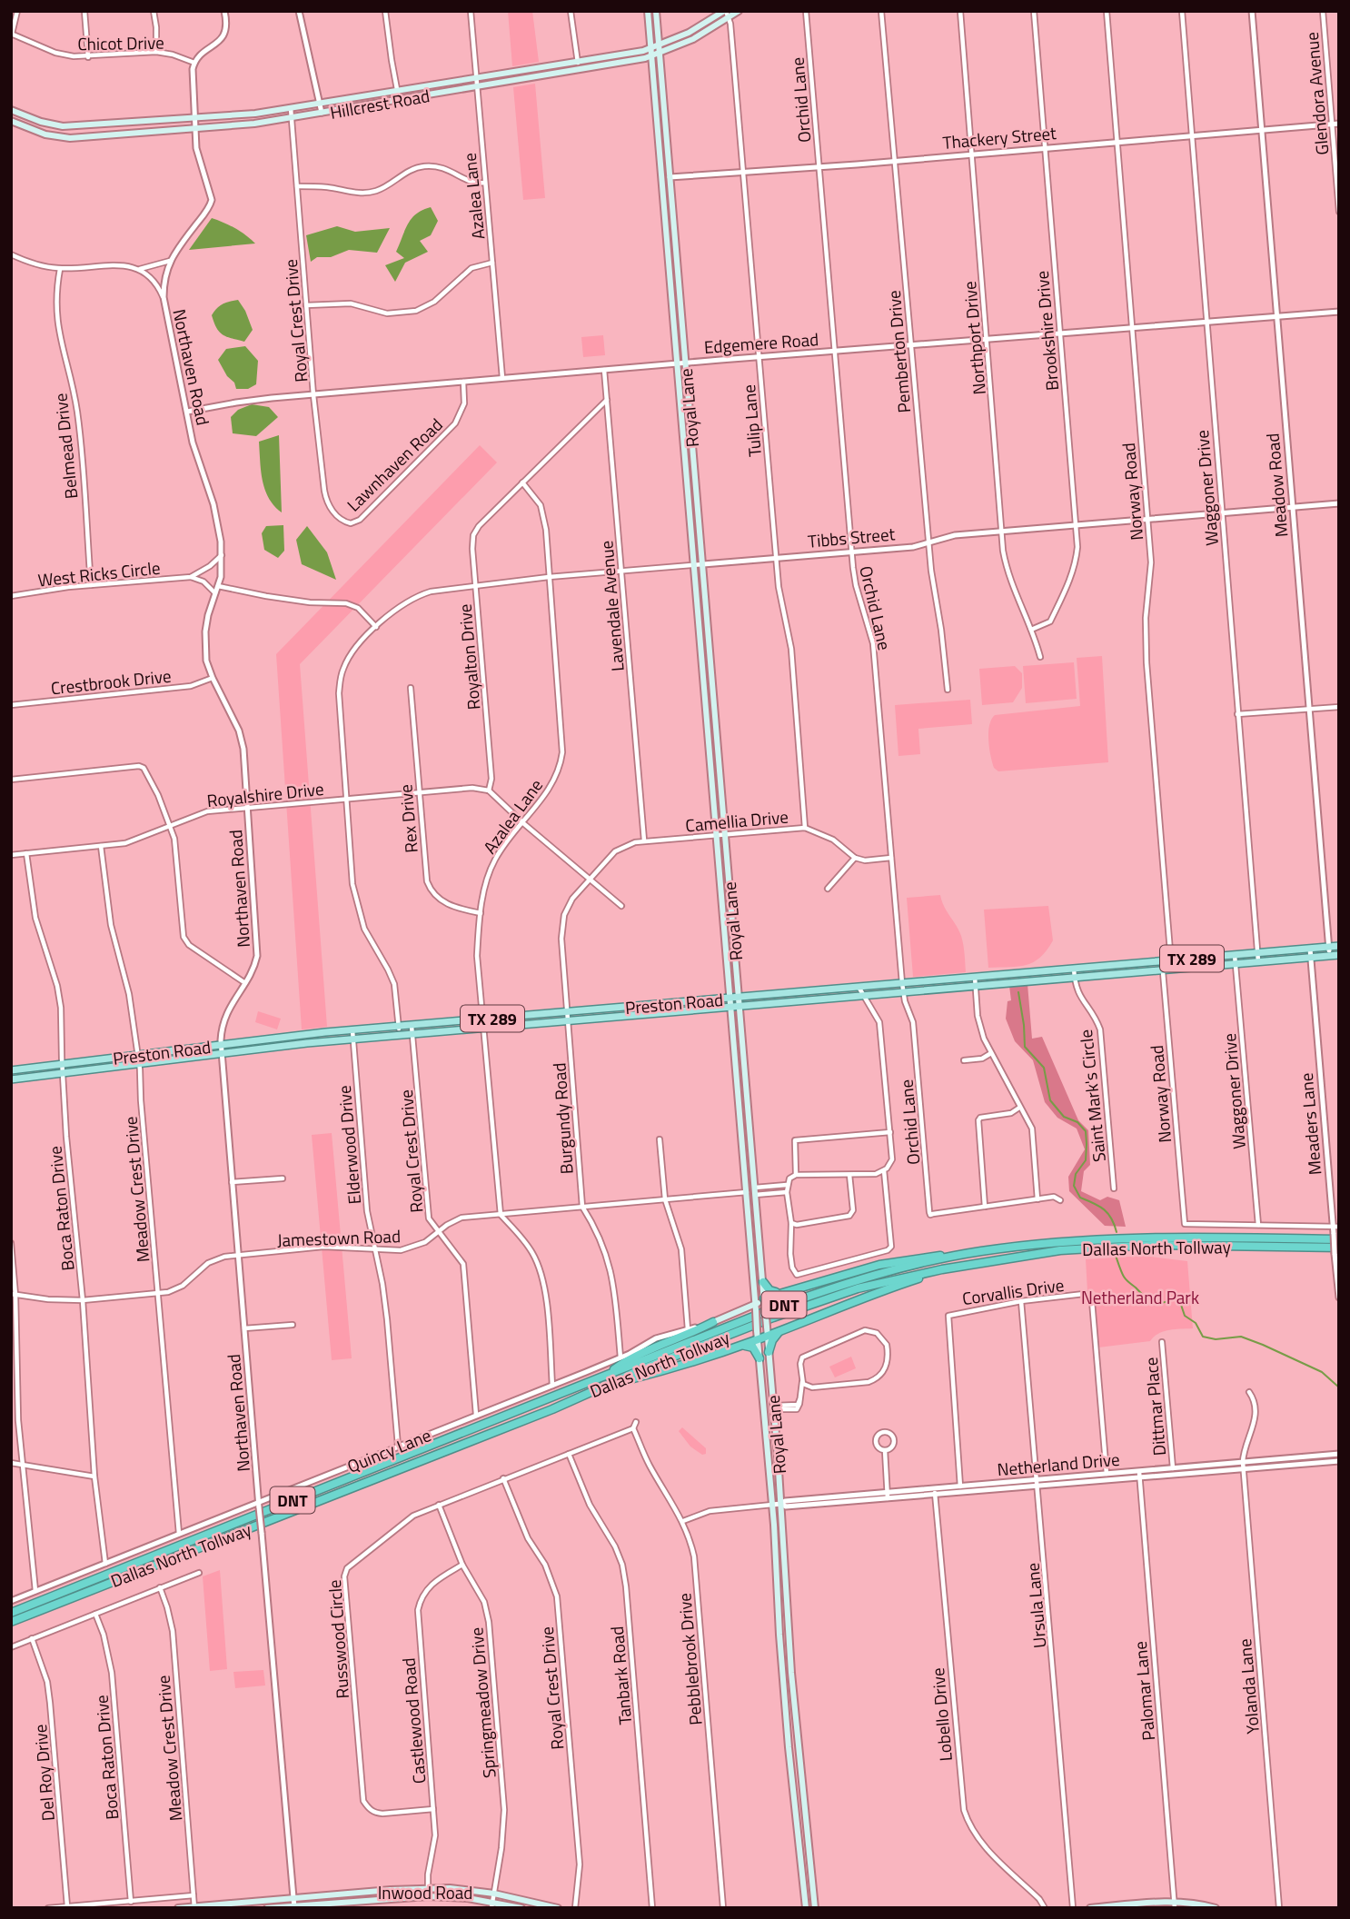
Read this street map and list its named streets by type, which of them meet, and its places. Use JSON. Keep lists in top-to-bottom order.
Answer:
{
  "streets": {
    "highway": ["Dallas North Tollway", "DNT"],
    "main road": [
      "Hillcrest Road",
      "Royal Lane",
      "TX 289",
      "Preston Road",
      "Quincy Lane",
      "Inwood Road"
    ],
    "street": [
      "Chicot Drive",
      "Glendora Avenue",
      "Orchid Lane",
      "Thackery Street",
      "Azalea Lane",
      "Royal Crest Drive",
      "Brookshire Drive",
      "Northport Drive",
      "Edgemere Road",
      "Pemberton Drive",
      "Northaven Road",
      "Tulip Lane",
      "Belmead Drive",
      "Lawnhaven Road",
      "Meadow Road",
      "Waggoner Drive",
      "Norway Road",
      "Tibbs Street",
      "West Ricks Circle",
      "Lavendale Avenue",
      "Royalton Drive",
      "Crestbrook Drive",
      "Royalshire Drive",
      "Rex Drive",
      "Camellia Drive",
      "Saint Mark's Circle",
      "Burgundy Road",
      "Meaders Lane",
      "Elderwood Drive",
      "Meadow Crest Drive",
      "Boca Raton Drive",
      "Jamestown Road",
      "Corvallis Drive",
      "Dittmar Place",
      "Netherland Drive",
      "Ursula Lane",
      "Russwood Circle",
      "Pebblebrook Drive",
      "Tanbark Road",
      "Yolanda Lane",
      "Palomar Lane",
      "Springmeadow Drive",
      "Lobello Drive",
      "Castlewood Road",
      "Del Roy Drive"
    ]
  },
  "crossings": [
    ["Chicot Drive", "Northaven Road"],
    ["Glendora Avenue", "Thackery Street"],
    ["Orchid Lane", "Thackery Street"],
    ["Orchid Lane", "Edgemere Road"],
    ["Orchid Lane", "Tibbs Street"],
    ["Orchid Lane", "Preston Road"],
    ["Hillcrest Road", "Azalea Lane"],
    ["Hillcrest Road", "Royal Crest Drive"],
    ["Hillcrest Road", "Northaven Road"],
    ["Hillcrest Road", "Royal Lane"],
    ["Hillcrest Road", "Tulip Lane"],
    ["Thackery Street", "Brookshire Drive"],
    ["Thackery Street", "Northport Drive"],
    ["Thackery Street", "Pemberton Drive"],
    ["Thackery Street", "Royal Lane"],
    ["Thackery Street", "Tulip Lane"],
    ["Thackery Street", "Meadow Road"],
    ["Thackery Street", "Waggoner Drive"],
    ["Thackery Street", "Norway Road"],
    ["Azalea Lane", "Edgemere Road"],
    ["Azalea Lane", "Tibbs Street"],
    ["Azalea Lane", "Royalton Drive"],
    ["Azalea Lane", "Rex Drive"],
    ["Azalea Lane", "Preston Road"],
    ["Azalea Lane", "Jamestown Road"],
    ["Royal Crest Drive", "Edgemere Road"],
    ["Royal Crest Drive", "Lawnhaven Road"],
    ["Royal Crest Drive", "Preston Road"],
    ["Royal Crest Drive", "Jamestown Road"],
    ["Royal Crest Drive", "Quincy Lane"],
    ["Royal Crest Drive", "Russwood Circle"],
    ["Brookshire Drive", "Northport Drive"],
    ["Brookshire Drive", "Edgemere Road"],
    ["Brookshire Drive", "Tibbs Street"],
    ["Northport Drive", "Edgemere Road"],
    ["Northport Drive", "Tibbs Street"],
    ["Edgemere Road", "Pemberton Drive"],
    ["Edgemere Road", "Northaven Road"],
    ["Edgemere Road", "Royal Lane"],
    ["Edgemere Road", "Tulip Lane"],
    ["Edgemere Road", "Lawnhaven Road"],
    ["Edgemere Road", "Meadow Road"],
    ["Edgemere Road", "Waggoner Drive"],
    ["Edgemere Road", "Norway Road"],
    ["Edgemere Road", "Lavendale Avenue"],
    ["Pemberton Drive", "Tibbs Street"],
    ["Northaven Road", "West Ricks Circle"],
    ["Northaven Road", "Crestbrook Drive"],
    ["Northaven Road", "Royalshire Drive"],
    ["Northaven Road", "Preston Road"],
    ["Northaven Road", "Jamestown Road"],
    ["Northaven Road", "Quincy Lane"],
    ["Northaven Road", "Inwood Road"],
    ["Royal Lane", "Tibbs Street"],
    ["Royal Lane", "Camellia Drive"],
    ["Royal Lane", "Preston Road"],
    ["Royal Lane", "Jamestown Road"],
    ["Royal Lane", "Quincy Lane"],
    ["Royal Lane", "Netherland Drive"],
    ["Tulip Lane", "Tibbs Street"],
    ["Tulip Lane", "Camellia Drive"],
    ["Belmead Drive", "West Ricks Circle"],
    ["Meadow Road", "Tibbs Street"],
    ["Meadow Road", "Preston Road"],
    ["Waggoner Drive", "Norway Road"],
    ["Waggoner Drive", "Tibbs Street"],
    ["Waggoner Drive", "Preston Road"],
    ["Norway Road", "Tibbs Street"],
    ["Norway Road", "Preston Road"],
    ["Tibbs Street", "Lavendale Avenue"],
    ["Tibbs Street", "Royalton Drive"],
    ["Lavendale Avenue", "Royalton Drive"],
    ["Lavendale Avenue", "Camellia Drive"],
    ["Royalton Drive", "Royalshire Drive"],
    ["Royalshire Drive", "Rex Drive"],
    ["Royalshire Drive", "Meadow Crest Drive"],
    ["Royalshire Drive", "Boca Raton Drive"],
    ["Camellia Drive", "Burgundy Road"],
    ["Preston Road", "Saint Mark's Circle"],
    ["Preston Road", "Burgundy Road"],
    ["Preston Road", "Meaders Lane"],
    ["Preston Road", "Elderwood Drive"],
    ["Preston Road", "Meadow Crest Drive"],
    ["Preston Road", "Boca Raton Drive"],
    ["Burgundy Road", "Jamestown Road"],
    ["Burgundy Road", "Quincy Lane"],
    ["Meaders Lane", "Dallas North Tollway"],
    ["Elderwood Drive", "Jamestown Road"],
    ["Elderwood Drive", "Quincy Lane"],
    ["Meadow Crest Drive", "Jamestown Road"],
    ["Meadow Crest Drive", "Quincy Lane"],
    ["Meadow Crest Drive", "Inwood Road"],
    ["Boca Raton Drive", "Jamestown Road"],
    ["Boca Raton Drive", "Quincy Lane"],
    ["Corvallis Drive", "Netherland Drive"],
    ["Corvallis Drive", "Ursula Lane"],
    ["Dittmar Place", "Netherland Drive"],
    ["Netherland Drive", "Ursula Lane"],
    ["Netherland Drive", "Pebblebrook Drive"],
    ["Netherland Drive", "Yolanda Lane"],
    ["Netherland Drive", "Palomar Lane"],
    ["Netherland Drive", "Lobello Drive"],
    ["Russwood Circle", "Pebblebrook Drive"],
    ["Russwood Circle", "Tanbark Road"],
    ["Russwood Circle", "Springmeadow Drive"],
    ["Russwood Circle", "Castlewood Road"],
    ["Springmeadow Drive", "Castlewood Road"],
    ["Springmeadow Drive", "Inwood Road"],
    ["Castlewood Road", "Inwood Road"]
  ],
  "parks": ["Netherland Park"]
}
